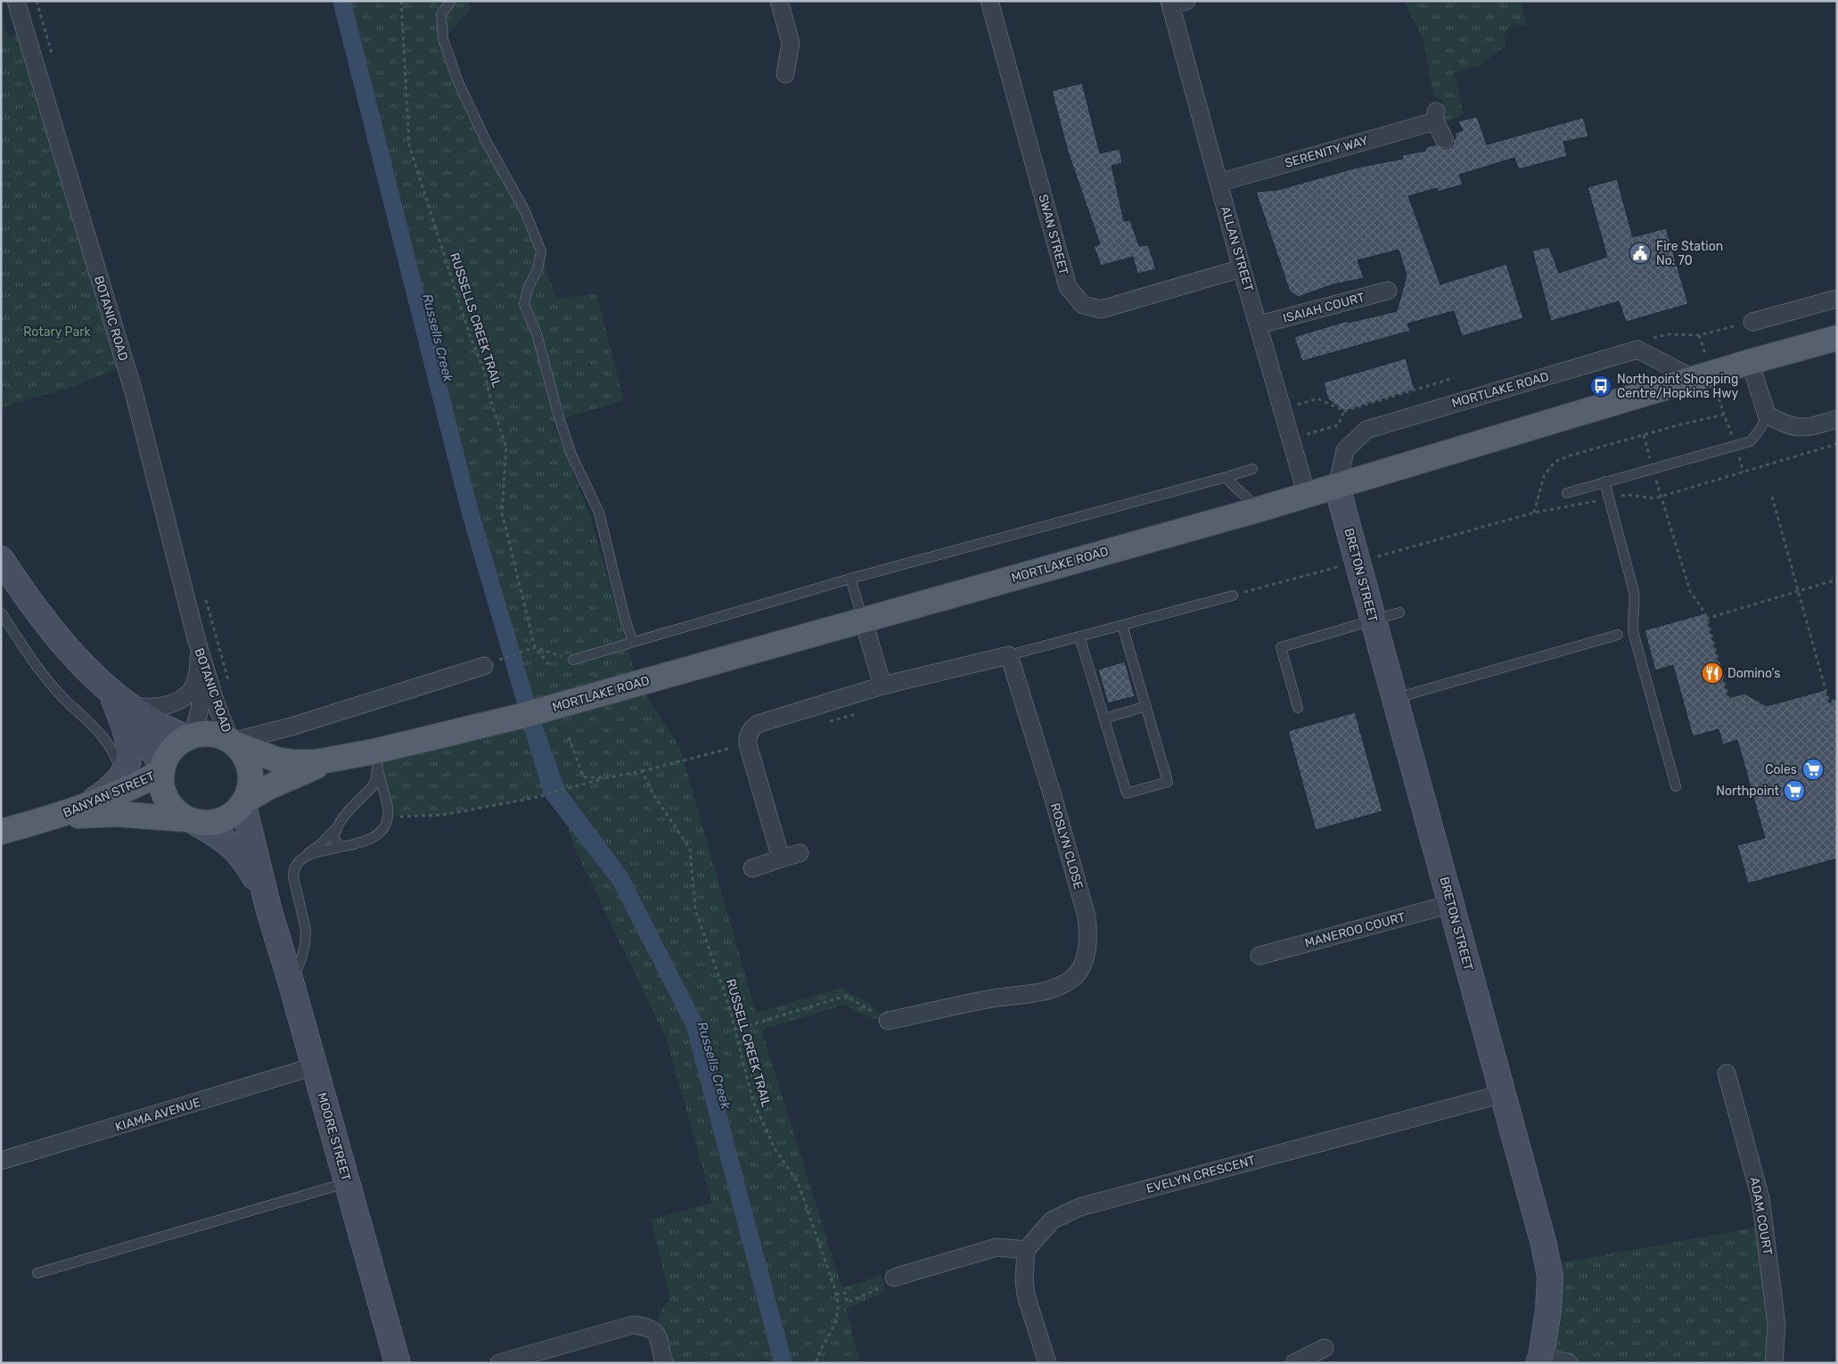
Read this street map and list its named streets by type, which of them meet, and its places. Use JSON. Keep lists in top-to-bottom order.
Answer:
{
  "streets": {
    "main road": ["MORTLAKE ROAD", "BANYAN STREET"],
    "street": [
      "SERENITY WAY",
      "SWAN STREET",
      "ALLAN STREET",
      "ISAIAH COURT",
      "BOTANIC ROAD",
      "BRETON STREET",
      "ROSLYN CLOSE",
      "MANEROO COURT",
      "KIAMA AVENUE",
      "MOORE STREET",
      "EVELYN CRESCENT",
      "ADAM COURT"
    ],
    "path": ["RUSSELLS CREEK TRAIL", "RUSSELL CREEK TRAIL"]
  },
  "crossings": [
    ["SERENITY WAY", "ALLAN STREET"],
    ["SWAN STREET", "ALLAN STREET"],
    ["ALLAN STREET", "ISAIAH COURT"],
    ["ALLAN STREET", "MORTLAKE ROAD"],
    ["BOTANIC ROAD", "MORTLAKE ROAD"],
    ["BOTANIC ROAD", "BANYAN STREET"],
    ["BOTANIC ROAD", "MOORE STREET"],
    ["MORTLAKE ROAD", "BRETON STREET"],
    ["MORTLAKE ROAD", "BANYAN STREET"],
    ["MORTLAKE ROAD", "MOORE STREET"],
    ["BRETON STREET", "MANEROO COURT"],
    ["BRETON STREET", "EVELYN CRESCENT"],
    ["BANYAN STREET", "MOORE STREET"],
    ["KIAMA AVENUE", "MOORE STREET"]
  ],
  "water": ["Russells Creek"],
  "parks": ["Rotary Park"],
  "places": {
    "public building": ["Fire Station No. 70"],
    "bus stop": ["Northpoint Shopping Centre/Hopkins Hwy"],
    "restaurant": ["Domino's"],
    "supermarket": ["Coles", "Northpoint"]
  }
}
